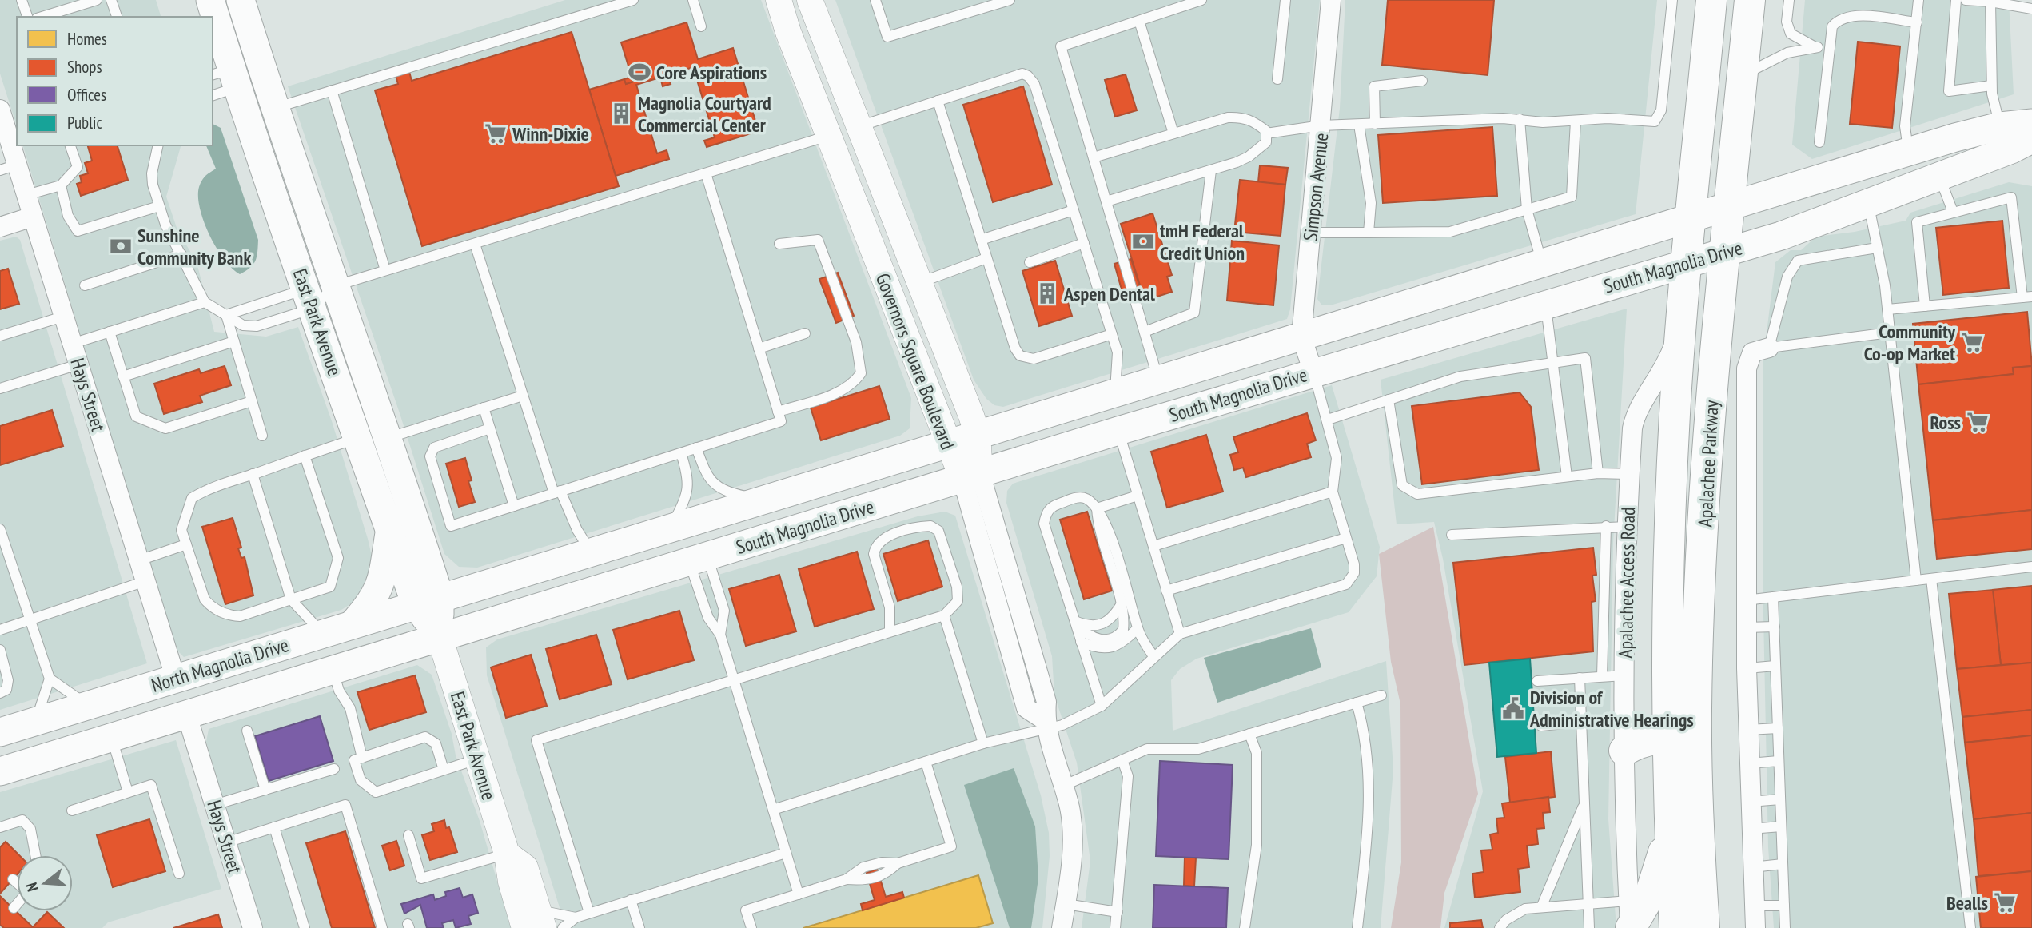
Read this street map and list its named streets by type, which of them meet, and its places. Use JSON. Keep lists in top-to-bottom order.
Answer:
{
  "streets": {
    "main road": [
      "South Magnolia Drive",
      "East Park Avenue",
      "Apalachee Parkway",
      "North Magnolia Drive"
    ],
    "street": [
      "Simpson Avenue",
      "Governors Square Boulevard",
      "Hays Street",
      "Apalachee Access Road"
    ]
  },
  "crossings": [
    ["Simpson Avenue", "South Magnolia Drive"],
    ["South Magnolia Drive", "East Park Avenue"],
    ["South Magnolia Drive", "Governors Square Boulevard"],
    ["South Magnolia Drive", "Apalachee Parkway"],
    ["South Magnolia Drive", "North Magnolia Drive"],
    ["East Park Avenue", "North Magnolia Drive"],
    ["Hays Street", "North Magnolia Drive"],
    ["Apalachee Parkway", "Apalachee Access Road"]
  ],
  "places": {
    "sports": ["Core Aspirations"],
    "building": ["Magnolia Courtyard Commercial Center", "Aspen Dental"],
    "supermarket": [
      "Winn-Dixie",
      "Community Co-op Market",
      "Ross",
      "Bealls"
    ],
    "bank": ["tmH Federal Credit Union", "Sunshine Community Bank"],
    "public building": ["Division of Administrative Hearings"]
  },
  "legend": [
    "Homes",
    "Shops",
    "Offices",
    "Public"
  ],
  "north": "left"
}
